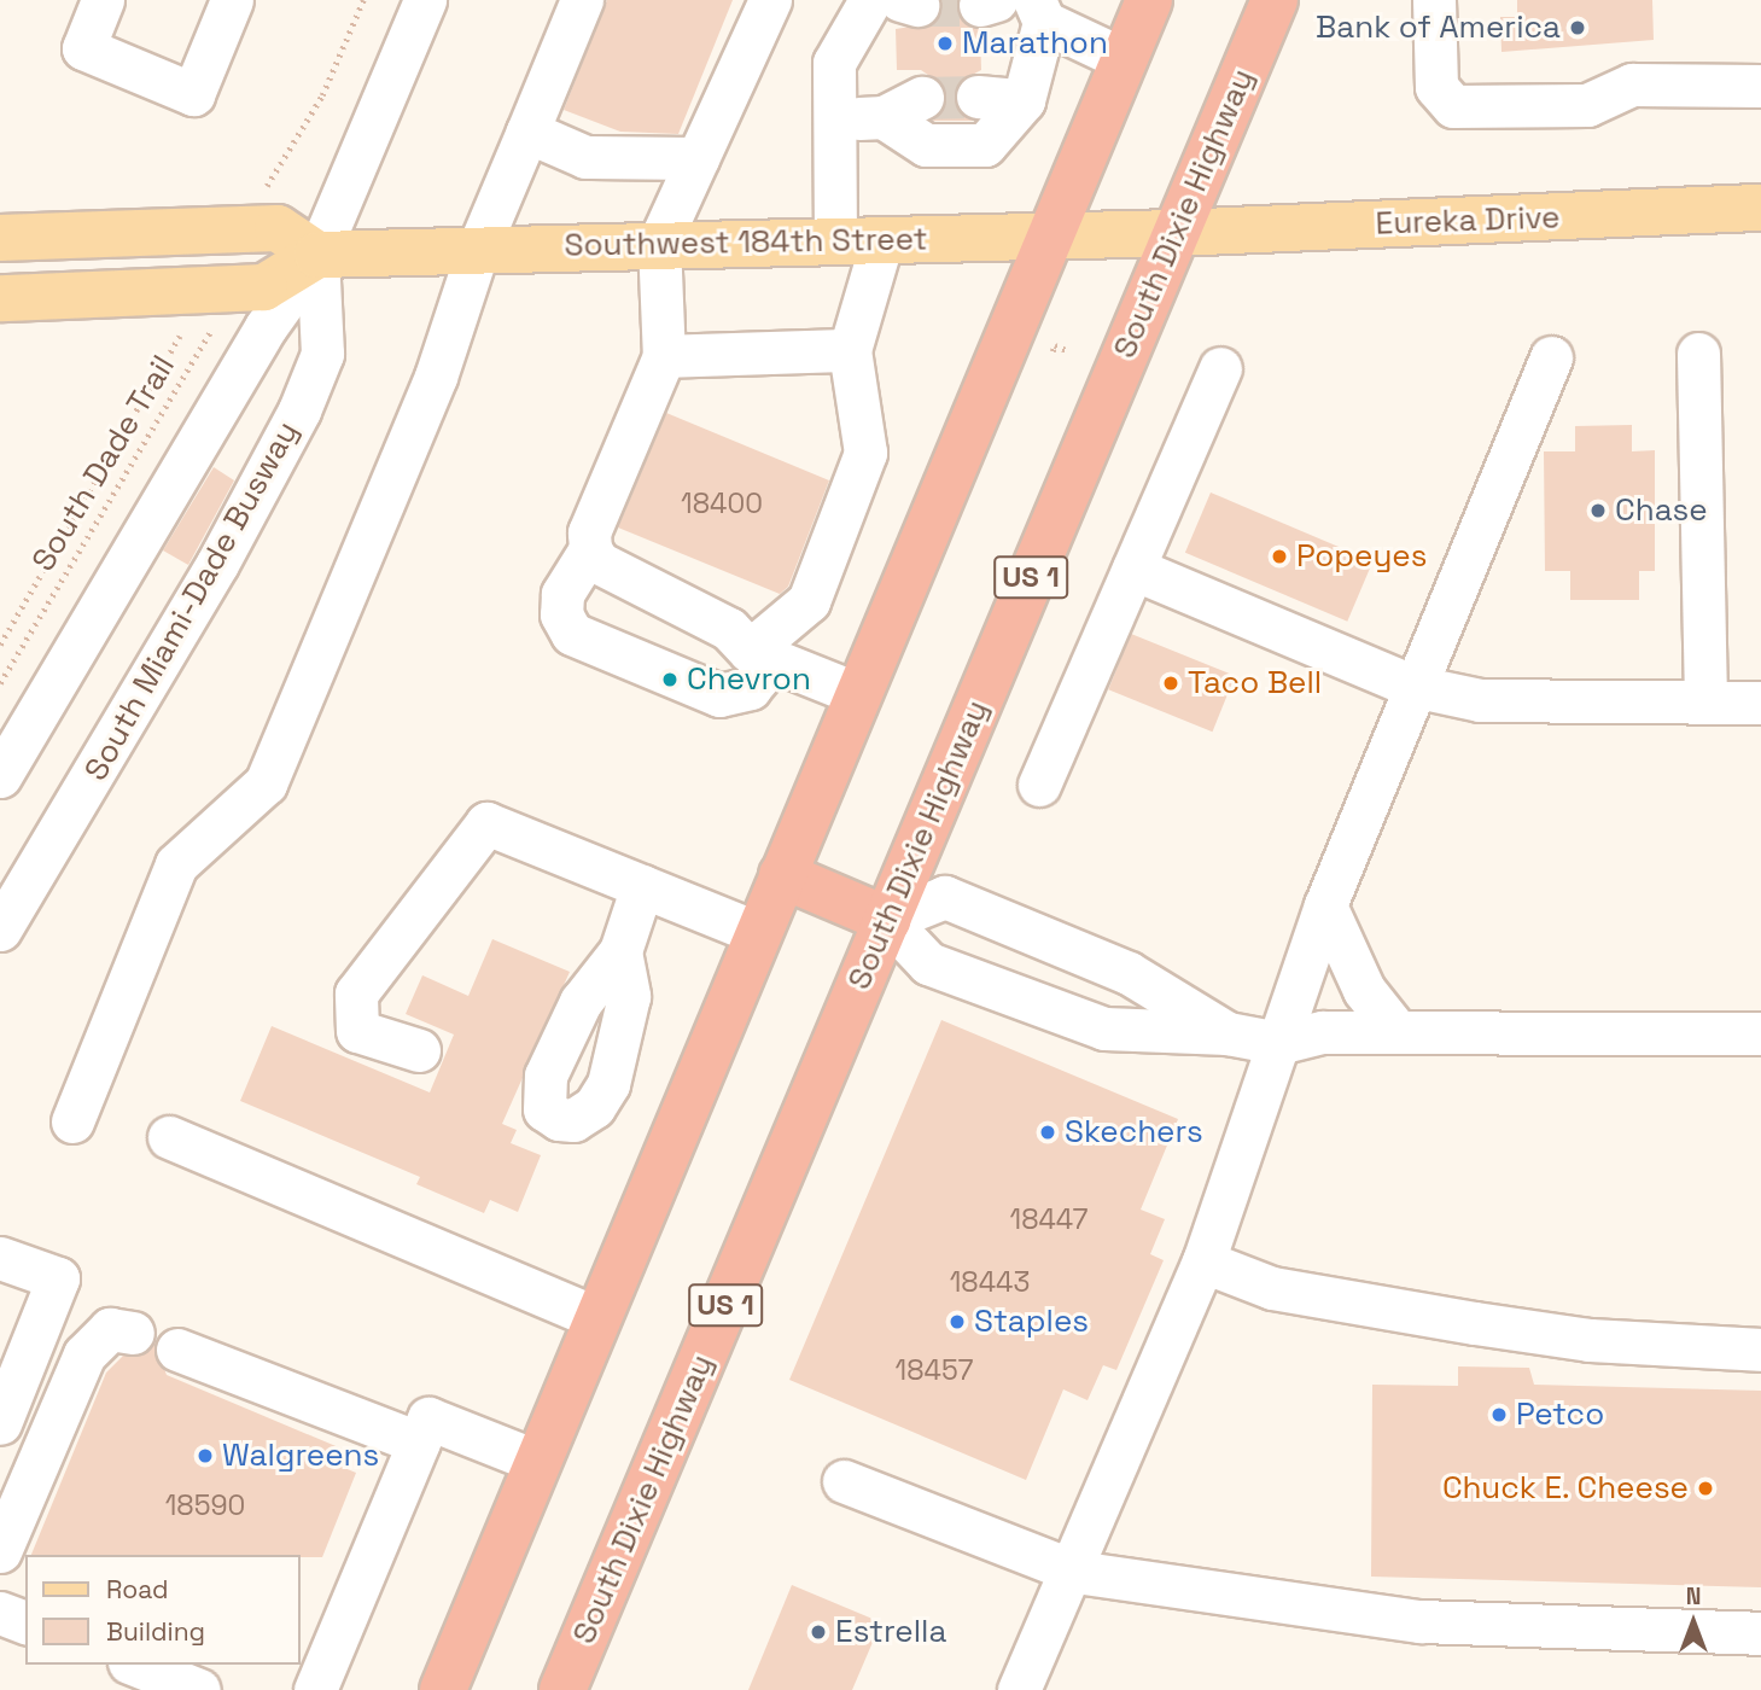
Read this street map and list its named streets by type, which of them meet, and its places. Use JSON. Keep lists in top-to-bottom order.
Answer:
{
  "streets": {
    "highway": ["South Dixie Highway", "US 1"],
    "main road": ["Eureka Drive", "Southwest 184th Street"],
    "lane": ["South Miami-Dade Busway"],
    "path": ["South Dade Trail"]
  },
  "crossings": [
    ["South Dixie Highway", "Eureka Drive"],
    ["South Dixie Highway", "Southwest 184th Street"],
    ["Eureka Drive", "Southwest 184th Street"],
    ["Southwest 184th Street", "South Miami-Dade Busway"]
  ],
  "places": [
    "Bank of America",
    "Marathon",
    "Chase",
    "Popeyes",
    "Chevron",
    "Taco Bell",
    "Skechers",
    "Staples",
    "Petco",
    "Walgreens",
    "Chuck E. Cheese",
    "Estrella"
  ],
  "house_numbers": [
    "18400",
    "18447",
    "18443",
    "18457",
    "18590"
  ],
  "legend": ["Road", "Building"],
  "north": "top"
}
